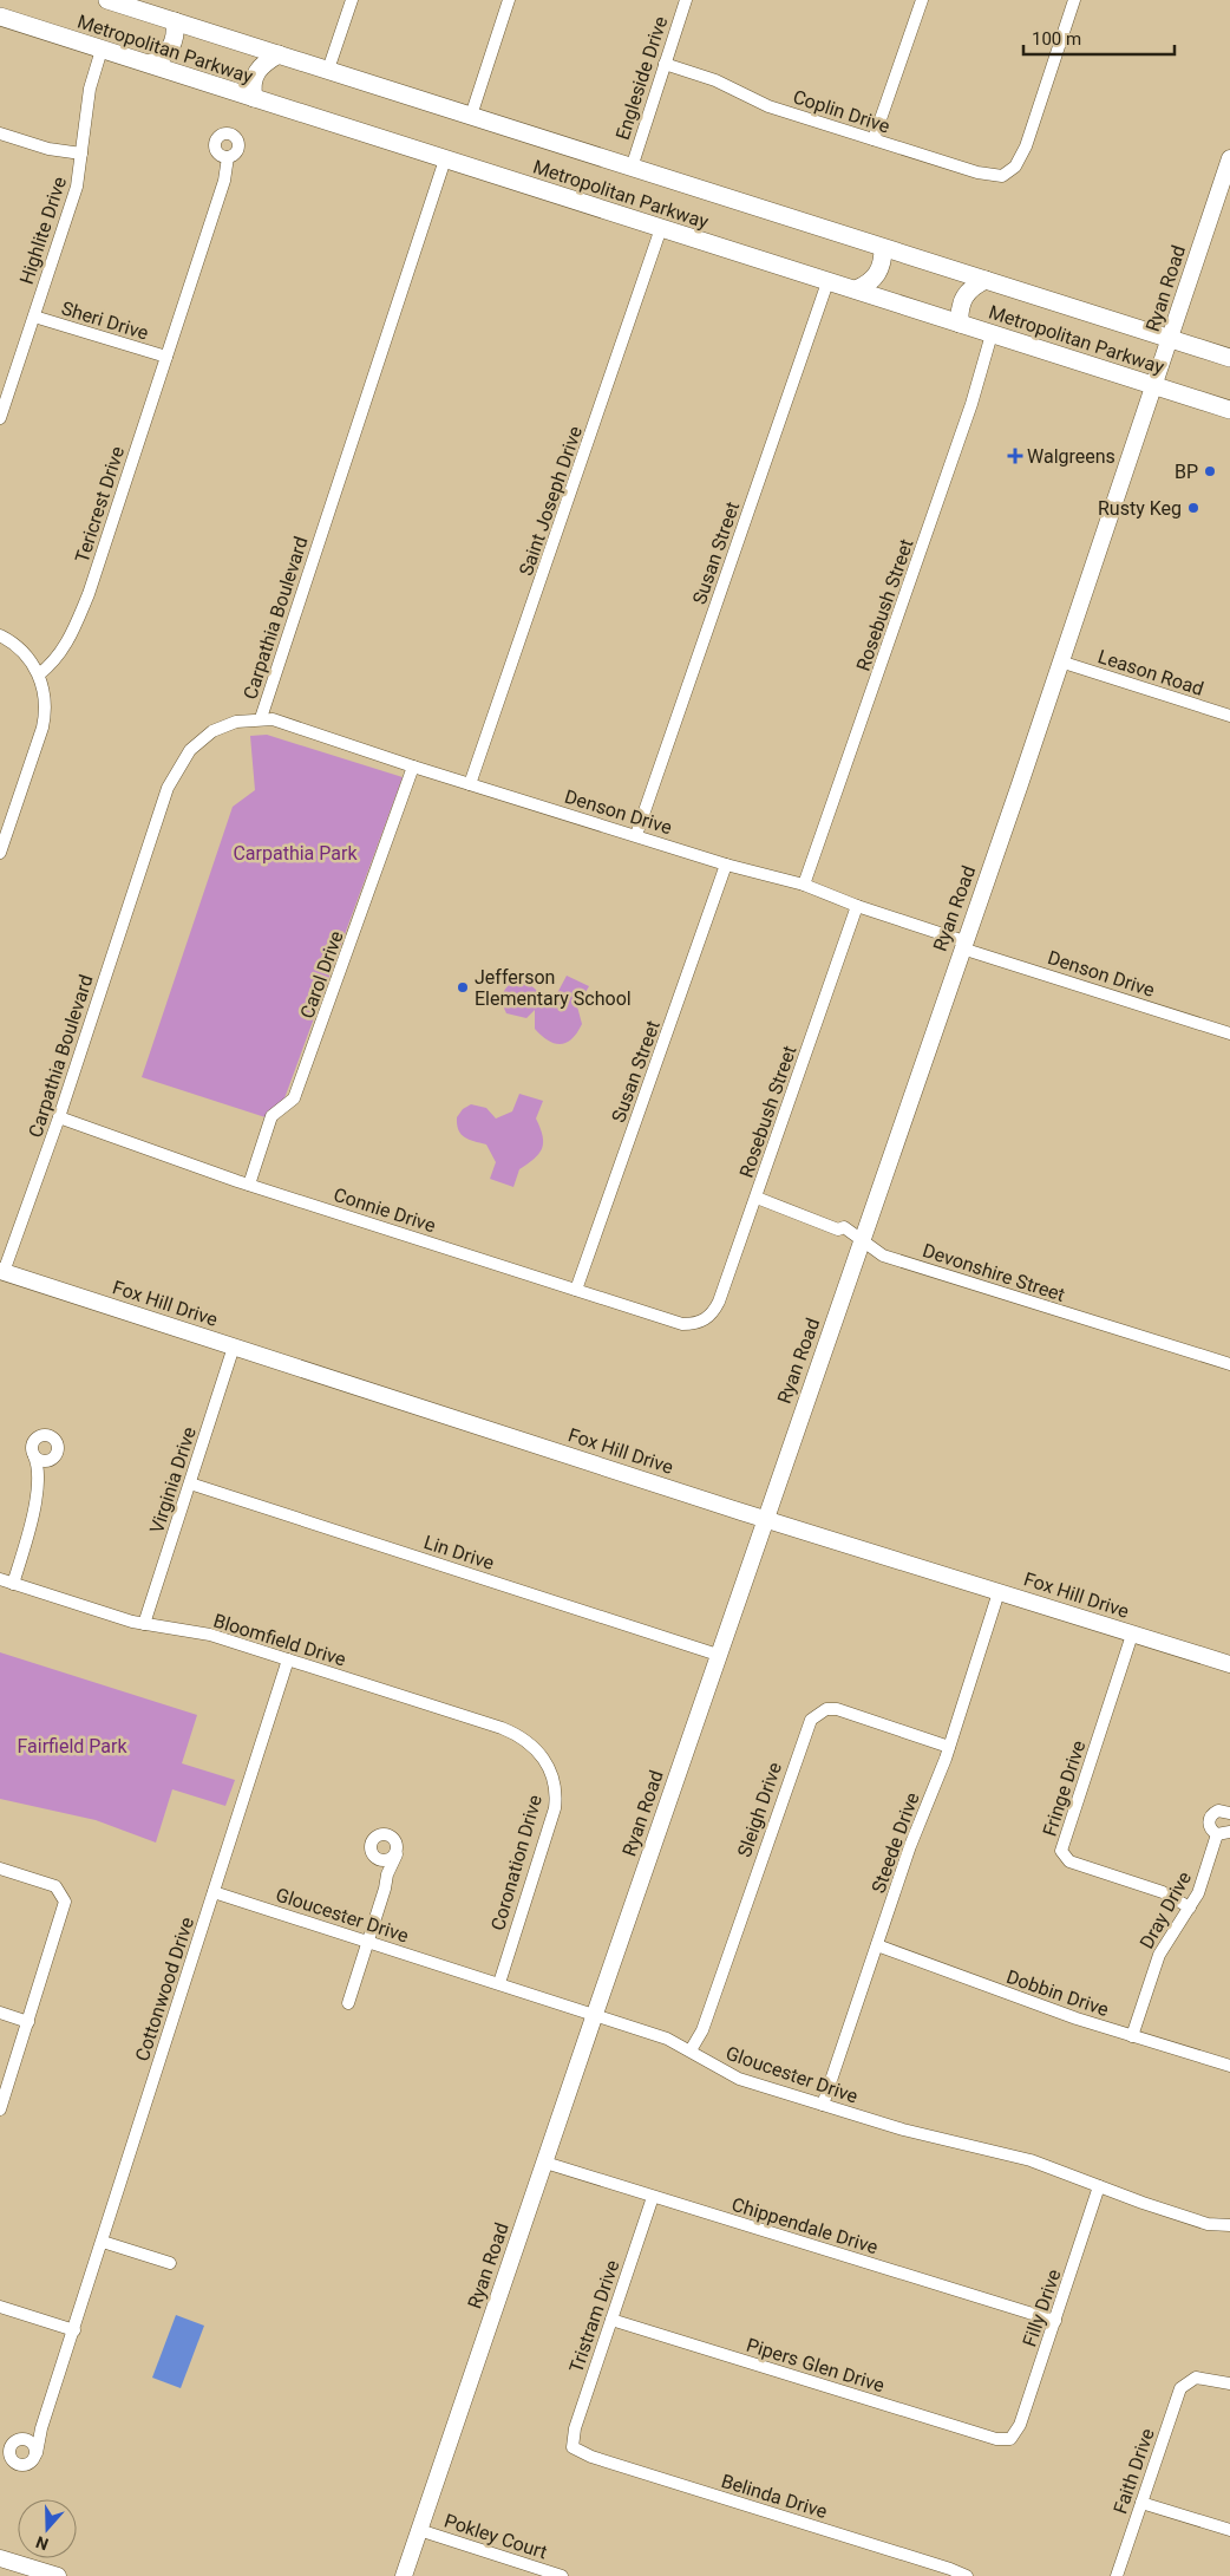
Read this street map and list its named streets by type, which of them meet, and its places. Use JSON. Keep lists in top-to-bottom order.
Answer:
{
  "streets": {
    "main road": ["Metropolitan Parkway", "Ryan Road", "Fox Hill Drive"],
    "street": [
      "Engleside Drive",
      "Coplin Drive",
      "Highlite Drive",
      "Sheri Drive",
      "Saint Joseph Drive",
      "Tericrest Drive",
      "Susan Street",
      "Rosebush Street",
      "Carpathia Boulevard",
      "Leason Road",
      "Denson Drive",
      "Carol Drive",
      "Connie Drive",
      "Devonshire Street",
      "Virginia Drive",
      "Lin Drive",
      "Bloomfield Drive",
      "Fringe Drive",
      "Sleigh Drive",
      "Steede Drive",
      "Coronation Drive",
      "Dray Drive",
      "Gloucester Drive",
      "Cottonwood Drive",
      "Dobbin Drive",
      "Chippendale Drive",
      "Filly Drive",
      "Tristram Drive",
      "Pipers Glen Drive",
      "Faith Drive",
      "Belinda Drive",
      "Pokley Court"
    ]
  },
  "crossings": [
    ["Metropolitan Parkway", "Engleside Drive"],
    ["Metropolitan Parkway", "Highlite Drive"],
    ["Metropolitan Parkway", "Ryan Road"],
    ["Metropolitan Parkway", "Saint Joseph Drive"],
    ["Metropolitan Parkway", "Susan Street"],
    ["Metropolitan Parkway", "Rosebush Street"],
    ["Metropolitan Parkway", "Carpathia Boulevard"],
    ["Engleside Drive", "Coplin Drive"],
    ["Highlite Drive", "Sheri Drive"],
    ["Ryan Road", "Leason Road"],
    ["Ryan Road", "Denson Drive"],
    ["Ryan Road", "Devonshire Street"],
    ["Ryan Road", "Fox Hill Drive"],
    ["Ryan Road", "Lin Drive"],
    ["Ryan Road", "Gloucester Drive"],
    ["Ryan Road", "Chippendale Drive"],
    ["Ryan Road", "Pokley Court"],
    ["Sheri Drive", "Tericrest Drive"],
    ["Saint Joseph Drive", "Denson Drive"],
    ["Susan Street", "Denson Drive"],
    ["Susan Street", "Connie Drive"],
    ["Rosebush Street", "Denson Drive"],
    ["Rosebush Street", "Connie Drive"],
    ["Rosebush Street", "Devonshire Street"],
    ["Carpathia Boulevard", "Denson Drive"],
    ["Carpathia Boulevard", "Connie Drive"],
    ["Carpathia Boulevard", "Fox Hill Drive"],
    ["Denson Drive", "Carol Drive"],
    ["Carol Drive", "Connie Drive"],
    ["Fox Hill Drive", "Virginia Drive"],
    ["Fox Hill Drive", "Fringe Drive"],
    ["Fox Hill Drive", "Steede Drive"],
    ["Virginia Drive", "Lin Drive"],
    ["Virginia Drive", "Bloomfield Drive"],
    ["Bloomfield Drive", "Coronation Drive"],
    ["Bloomfield Drive", "Cottonwood Drive"],
    ["Fringe Drive", "Dray Drive"],
    ["Sleigh Drive", "Steede Drive"],
    ["Sleigh Drive", "Gloucester Drive"],
    ["Steede Drive", "Gloucester Drive"],
    ["Steede Drive", "Dobbin Drive"],
    ["Coronation Drive", "Gloucester Drive"],
    ["Dray Drive", "Dobbin Drive"],
    ["Gloucester Drive", "Cottonwood Drive"],
    ["Gloucester Drive", "Filly Drive"],
    ["Chippendale Drive", "Filly Drive"],
    ["Chippendale Drive", "Tristram Drive"],
    ["Filly Drive", "Pipers Glen Drive"],
    ["Tristram Drive", "Pipers Glen Drive"],
    ["Tristram Drive", "Belinda Drive"]
  ],
  "parks": ["Carpathia Park", "Fairfield Park"],
  "places": {
    "health": ["Walgreens"],
    "other": ["BP", "Rusty Keg", "Jefferson Elementary School"]
  },
  "scale_bar": "100 m",
  "north": "bottom"
}
